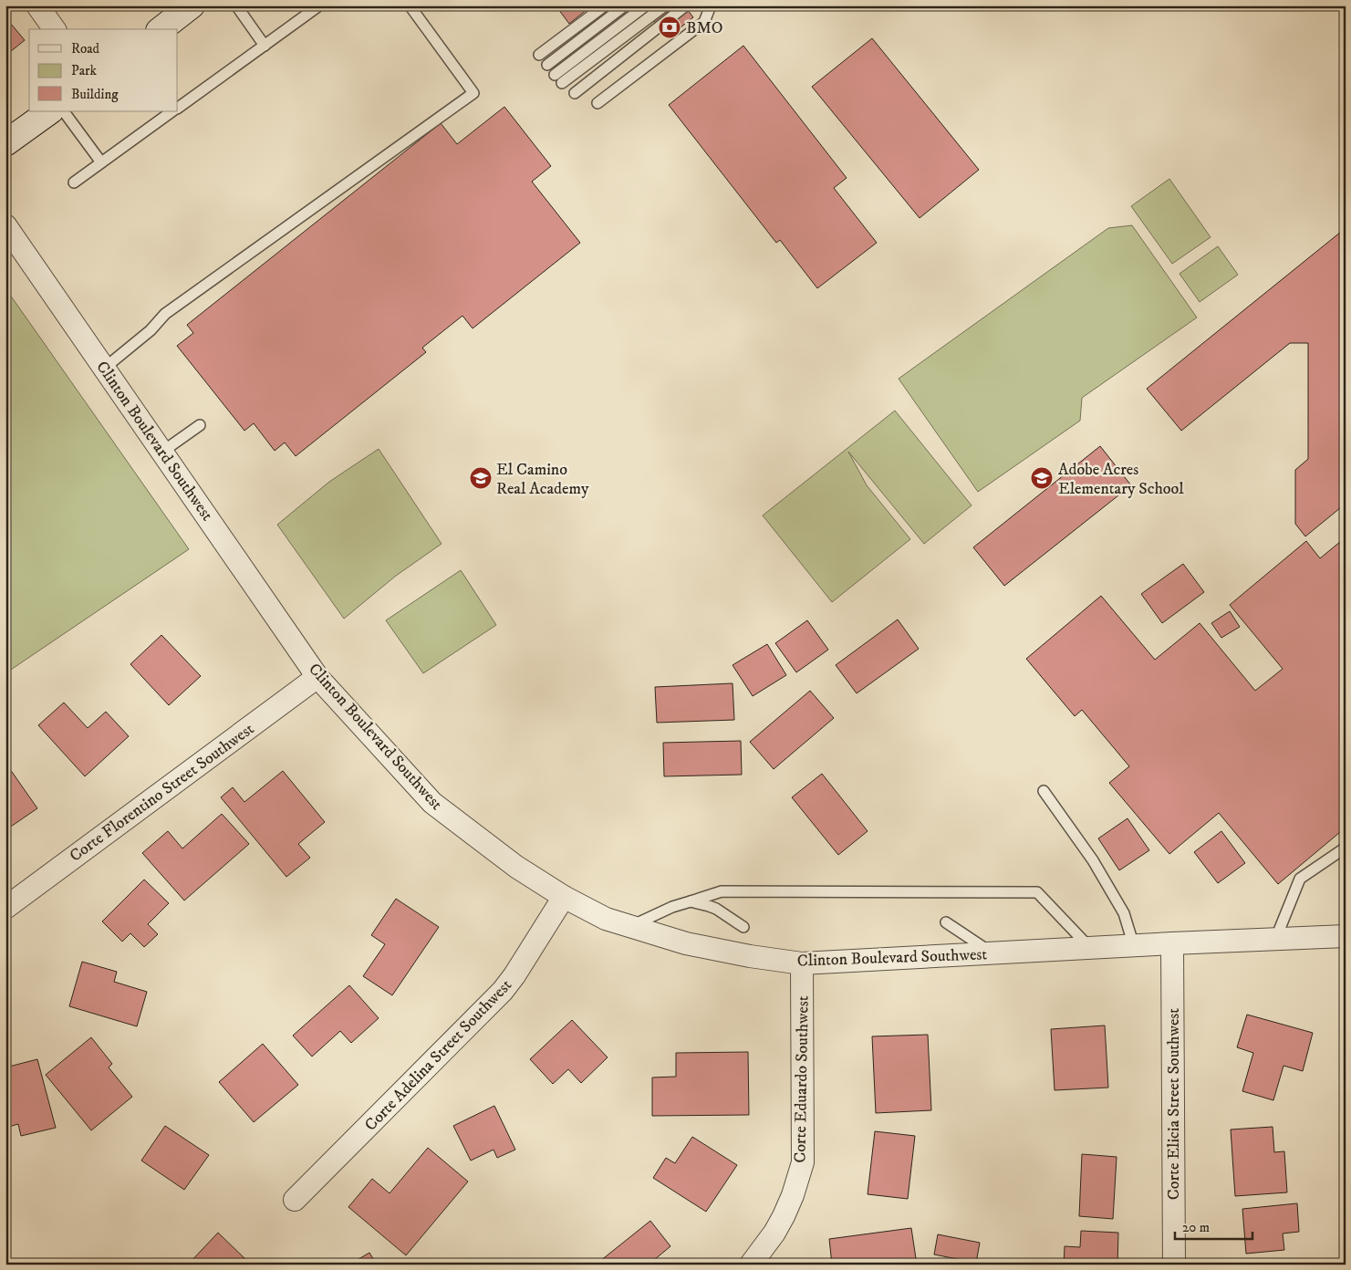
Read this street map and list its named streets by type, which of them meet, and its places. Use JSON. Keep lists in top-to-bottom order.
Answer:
{
  "streets": {
    "street": [
      "Clinton Boulevard Southwest",
      "Corte Florentino Street Southwest",
      "Corte Adelina Street Southwest",
      "Corte Eduardo Southwest",
      "Corte Elicia Street Southwest"
    ]
  },
  "crossings": [
    ["Clinton Boulevard Southwest", "Corte Florentino Street Southwest"],
    ["Clinton Boulevard Southwest", "Corte Adelina Street Southwest"],
    ["Clinton Boulevard Southwest", "Corte Eduardo Southwest"],
    ["Clinton Boulevard Southwest", "Corte Elicia Street Southwest"]
  ],
  "places": {
    "bank": ["BMO"],
    "school or university": ["El Camino Real Academy", "Adobe Acres Elementary School"]
  },
  "legend": ["Road", "Park", "Building"],
  "scale_bar": "20 m"
}
